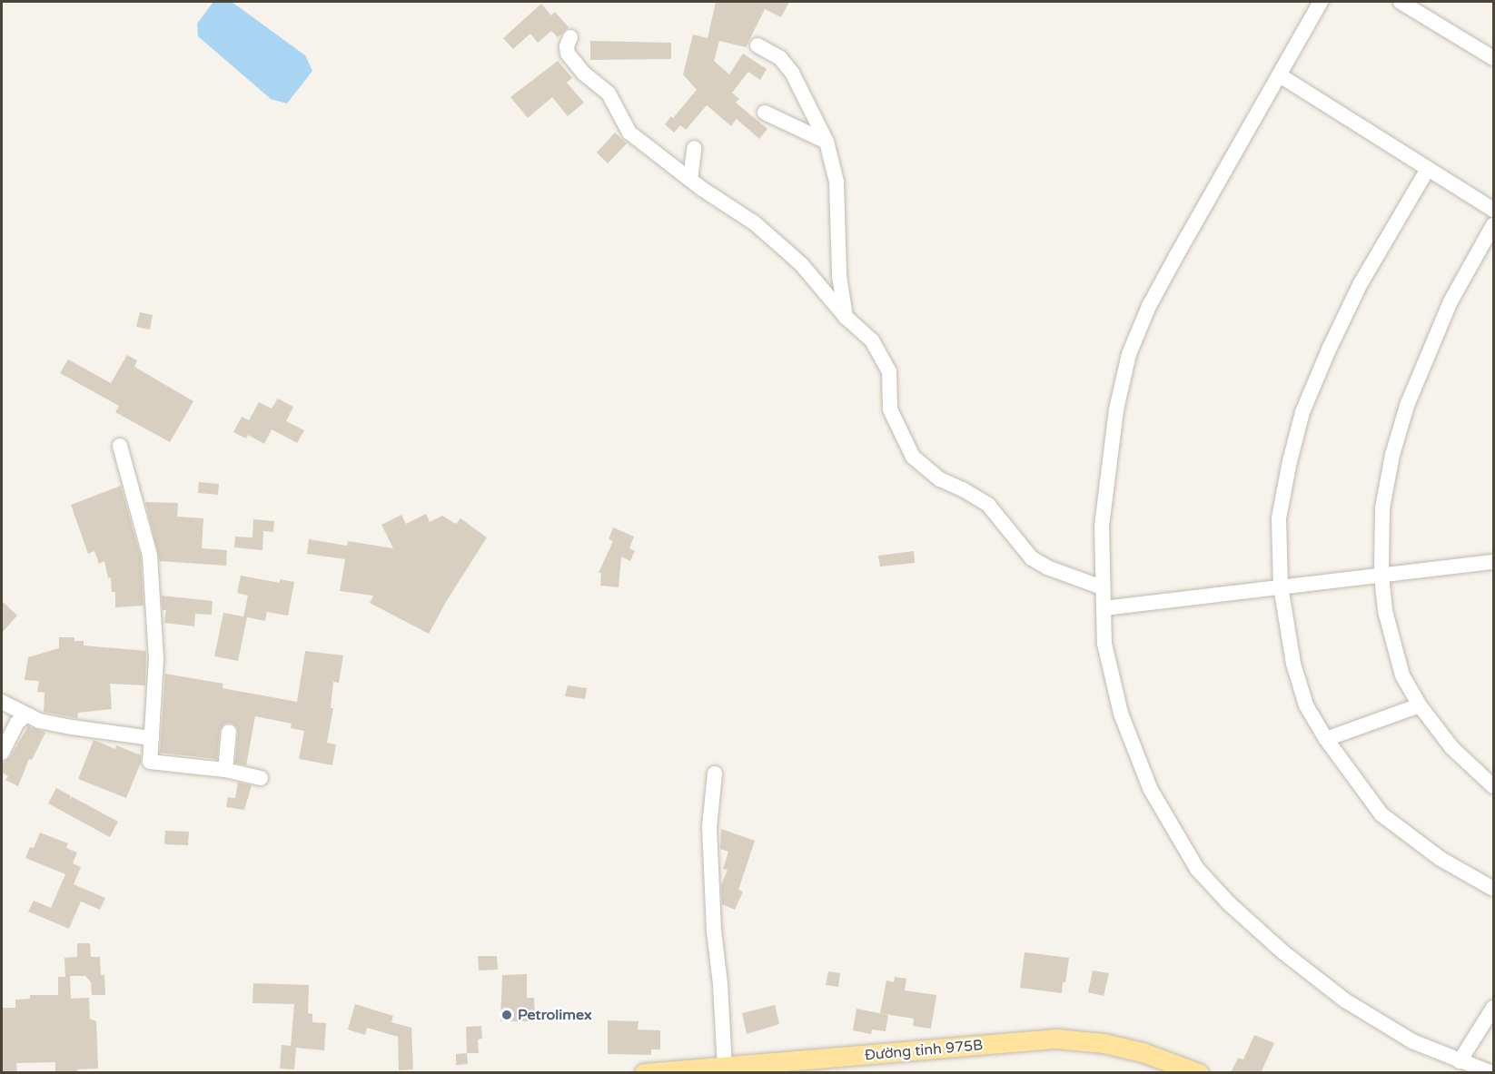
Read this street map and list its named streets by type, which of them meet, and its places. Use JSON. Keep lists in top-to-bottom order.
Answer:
{
  "streets": {
    "main road": ["Đường tỉnh 975B"]
  },
  "places": ["Petrolimex"]
}
